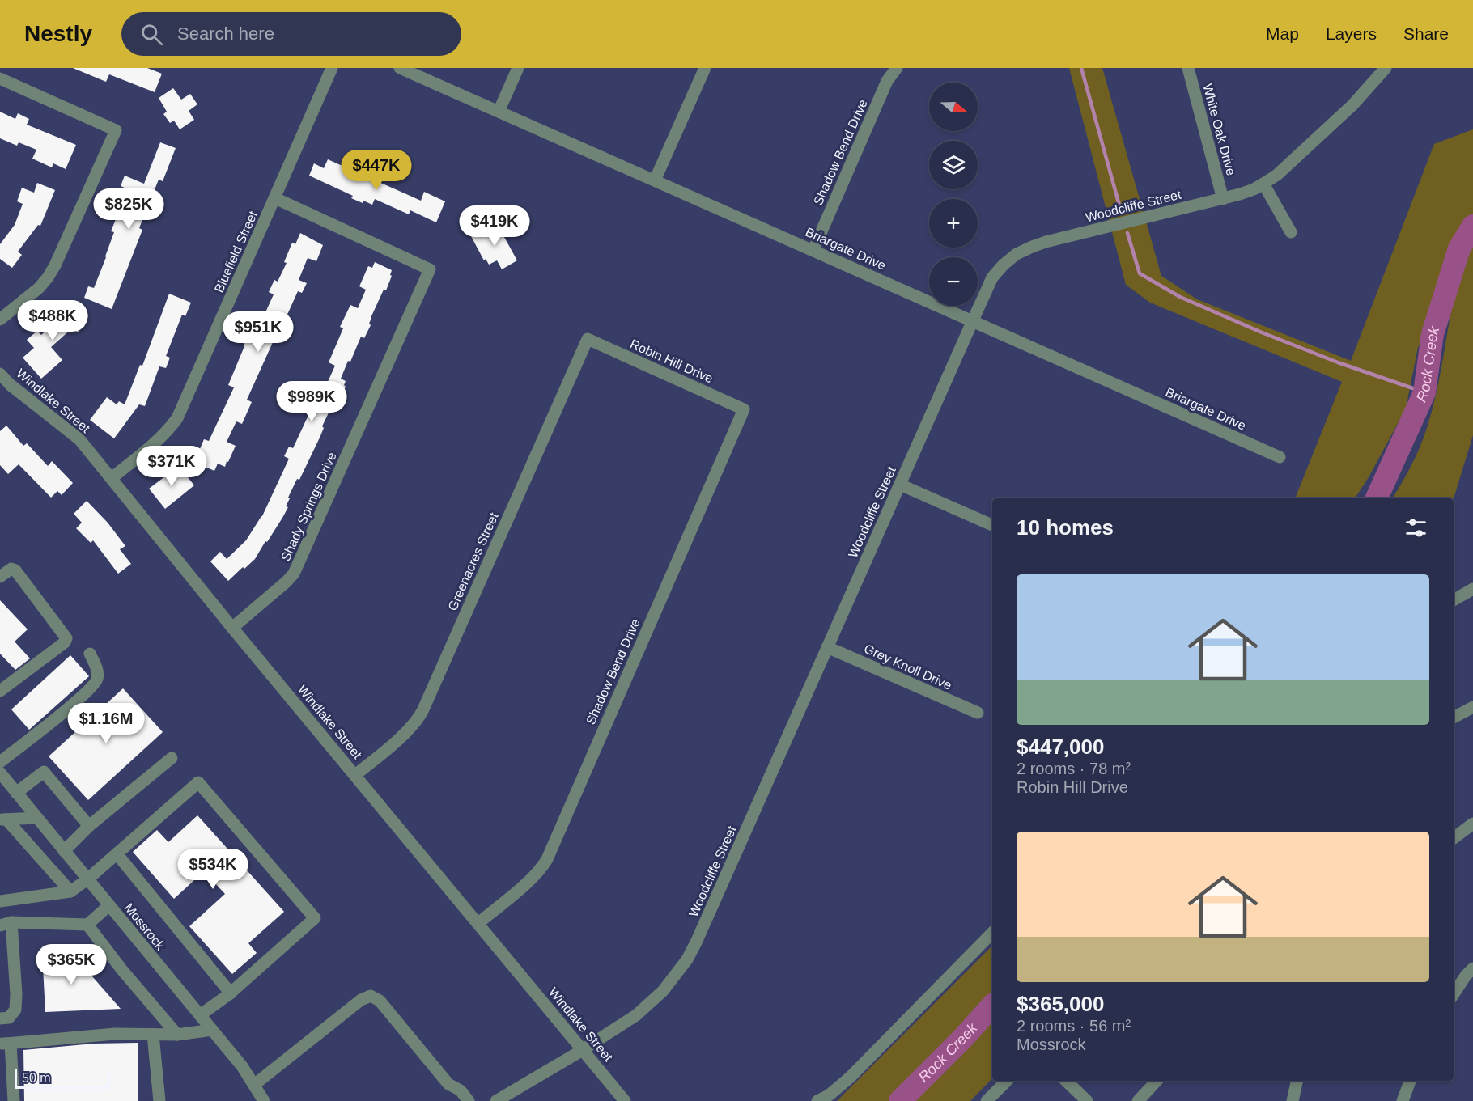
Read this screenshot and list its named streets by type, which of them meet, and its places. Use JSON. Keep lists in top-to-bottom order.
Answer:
{
  "streets": {
    "street": [
      "White Oak Drive",
      "Shadow Bend Drive",
      "Woodcliffe Street",
      "Briargate Drive",
      "Bluefield Street",
      "Robin Hill Drive",
      "Windlake Street",
      "Shady Springs Drive",
      "Greenacres Street",
      "Grey Knoll Drive",
      "Mossrock"
    ]
  },
  "crossings": [
    ["White Oak Drive", "Woodcliffe Street"],
    ["Shadow Bend Drive", "Briargate Drive"],
    ["Shadow Bend Drive", "Robin Hill Drive"],
    ["Shadow Bend Drive", "Windlake Street"],
    ["Woodcliffe Street", "Briargate Drive"],
    ["Woodcliffe Street", "Windlake Street"],
    ["Woodcliffe Street", "Grey Knoll Drive"],
    ["Bluefield Street", "Windlake Street"],
    ["Bluefield Street", "Shady Springs Drive"],
    ["Robin Hill Drive", "Greenacres Street"],
    ["Windlake Street", "Shady Springs Drive"],
    ["Windlake Street", "Greenacres Street"]
  ],
  "water": ["Rock Creek"],
  "scale_bar": "50 m",
  "north": "right",
  "page": {
    "header": "Nestly",
    "search": "Search here",
    "nav": ["Map", "Layers", "Share"],
    "map_buttons": ["+", "−"],
    "price": [
      "$447K",
      "$825K",
      "$419K",
      "$488K",
      "$951K",
      "$989K",
      "$371K",
      "$1.16M",
      "$534K",
      "$365K"
    ],
    "heading": "10 homes",
    "list": [
      {
        "name": "$447,000",
        "note": "2 rooms · 78 m² · Robin Hill Drive"
      },
      {
        "name": "$365,000",
        "note": "2 rooms · 56 m² · Mossrock"
      }
    ],
    "scale": "50 m"
  }
}
